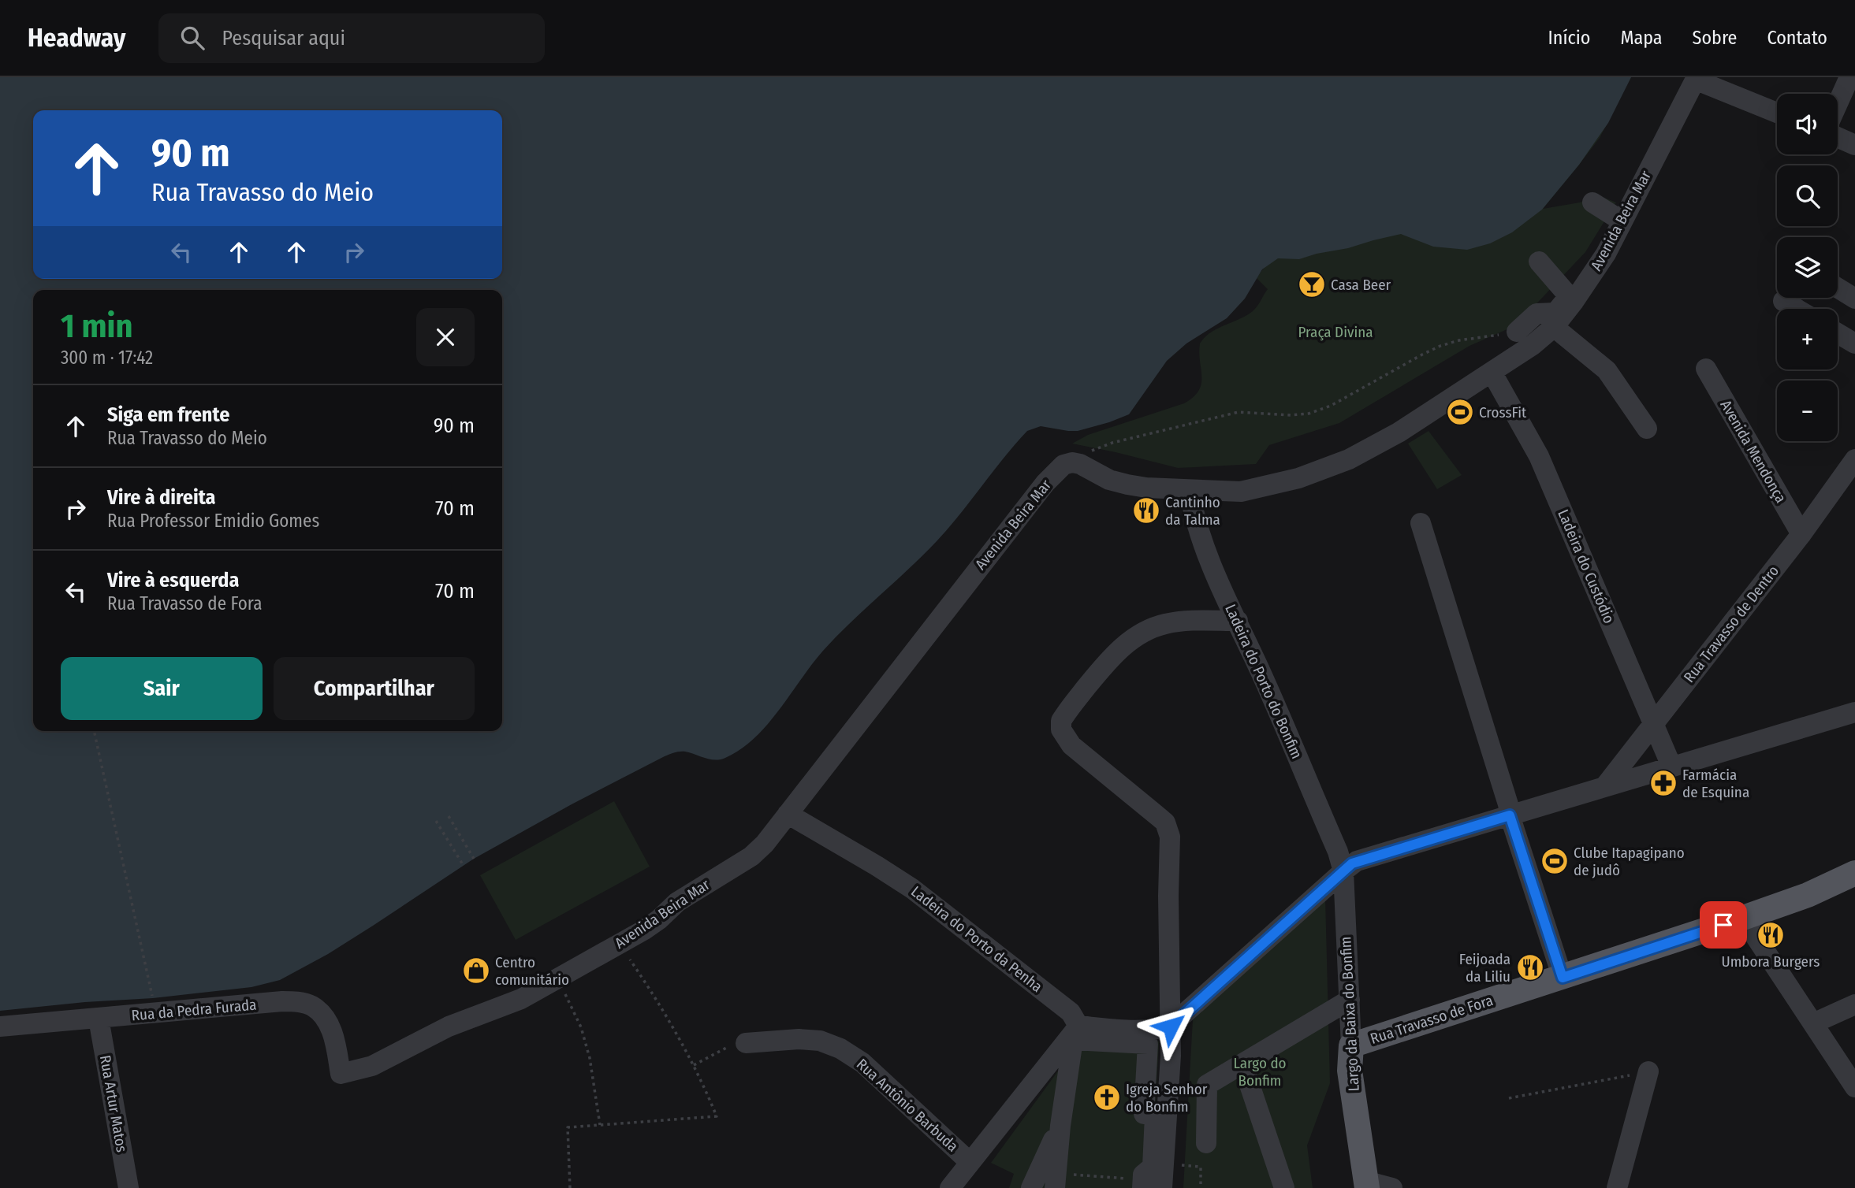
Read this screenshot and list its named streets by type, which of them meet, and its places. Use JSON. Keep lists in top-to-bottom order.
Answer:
{
  "streets": {
    "main road": ["Largo da Baixa do Bonfim", "Rua Travasso de Fora"],
    "street": [
      "Avenida Beira Mar",
      "Avenida Mendonça",
      "Ladeira do Custódio",
      "Rua Travasso de Dentro",
      "Ladeira do Porto do Bonfim",
      "Ladeira do Porto da Penha",
      "Rua da Pedra Furada",
      "Rua Artur Matos",
      "Rua Antônio Barbuda"
    ]
  },
  "crossings": [
    ["Avenida Beira Mar", "Ladeira do Custódio"],
    ["Avenida Beira Mar", "Ladeira do Porto do Bonfim"],
    ["Avenida Beira Mar", "Ladeira do Porto da Penha"],
    ["Avenida Beira Mar", "Rua da Pedra Furada"],
    ["Avenida Mendonça", "Rua Travasso de Dentro"],
    ["Ladeira do Custódio", "Rua Travasso de Dentro"],
    ["Ladeira do Porto do Bonfim", "Largo da Baixa do Bonfim"],
    ["Rua da Pedra Furada", "Rua Artur Matos"],
    ["Largo da Baixa do Bonfim", "Rua Travasso de Fora"]
  ],
  "parks": ["Praça Divina", "Largo do Bonfim"],
  "places": {
    "bar": ["Casa Beer"],
    "sports": ["CrossFit", "Clube Itapagipano de judô"],
    "restaurant": ["Cantinho da Talma", "Umbora Burgers", "Feijoada da Liliu"],
    "pharmacy": ["Farmácia de Esquina"],
    "shop": ["Centro comunitário"],
    "church": ["Igreja Senhor do Bonfim"]
  },
  "page": {
    "header": "Headway",
    "search": "Pesquisar aqui",
    "nav": [
      "Início",
      "Mapa",
      "Sobre",
      "Contato"
    ],
    "map_buttons": ["+", "−"],
    "turn": ["90 m", "Rua Travasso do Meio"],
    "heading": ["1 min", "300 m · 17:42"],
    "list": [
      {
        "name": "Siga em frente",
        "note": "Rua Travasso do Meio",
        "value": "90 m"
      },
      {
        "name": "Vire à direita",
        "note": "Rua Professor Emidio Gomes",
        "value": "70 m"
      },
      {
        "name": "Vire à esquerda",
        "note": "Rua Travasso de Fora",
        "value": "70 m"
      }
    ],
    "buttons": ["Sair", "Compartilhar"]
  }
}
